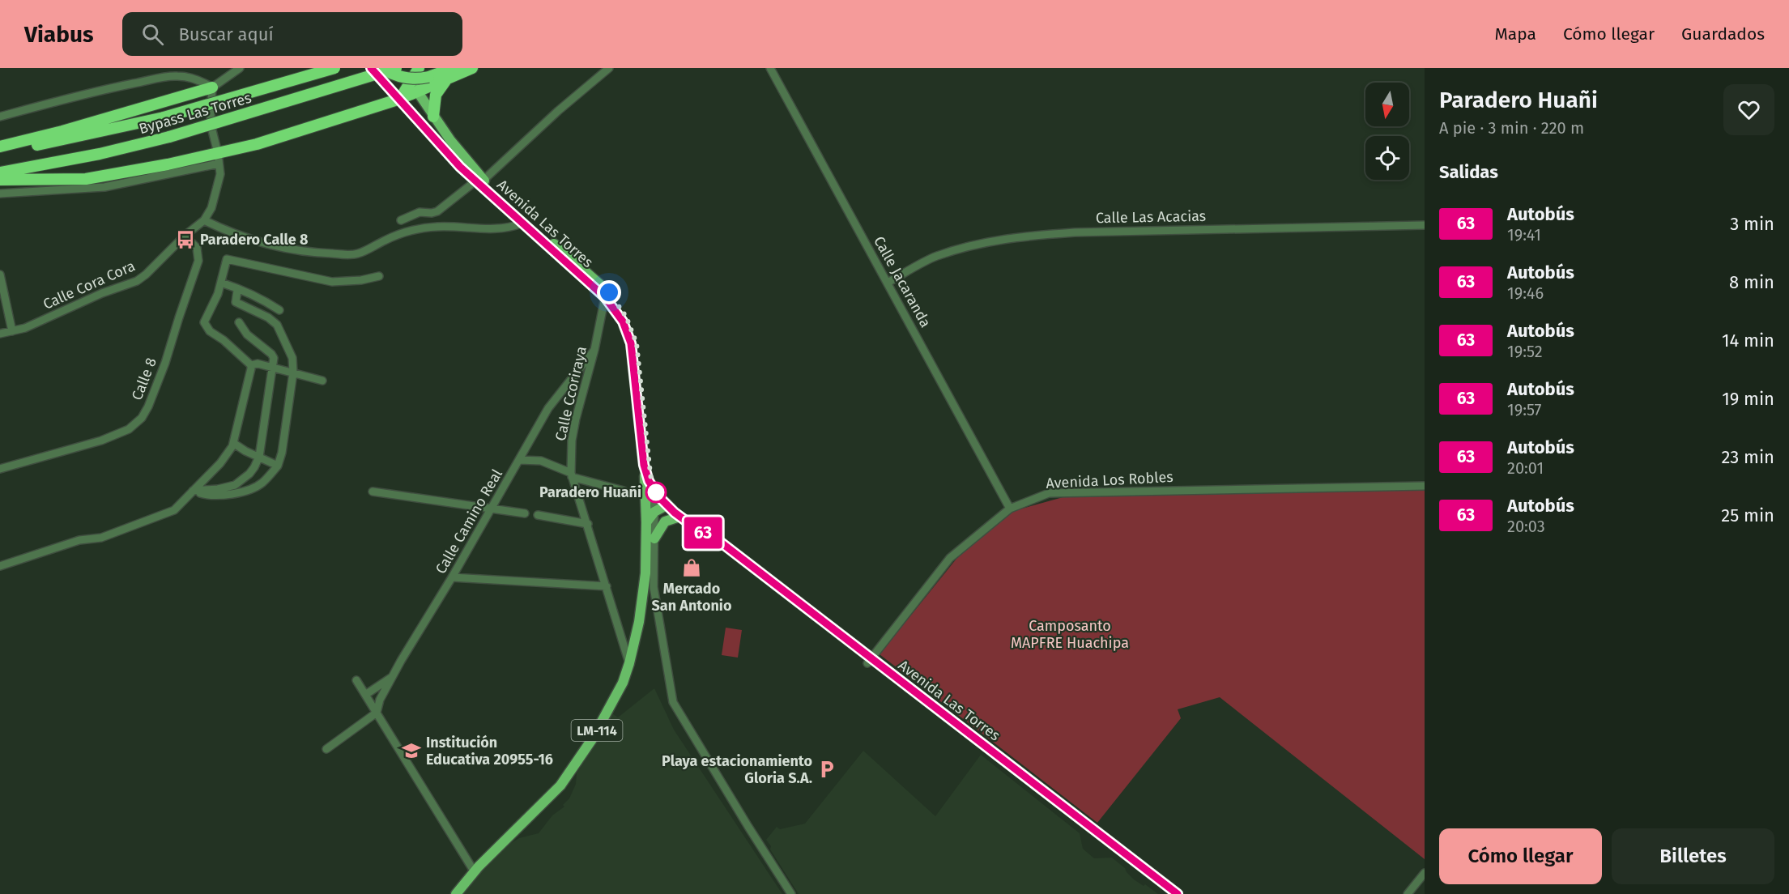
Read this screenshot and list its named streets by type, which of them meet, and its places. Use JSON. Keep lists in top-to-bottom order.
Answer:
{
  "streets": {
    "highway": ["Bypass Las Torres"],
    "main road": ["Avenida Las Torres", "LM-114"],
    "street": [
      "Calle Las Acacias",
      "Calle Jacaranda",
      "Calle Cora Cora",
      "Calle 8",
      "Calle Ccoriraya",
      "Avenida Los Robles",
      "Calle Camino Real"
    ]
  },
  "crossings": [
    ["Bypass Las Torres", "Avenida Las Torres"],
    ["Calle Las Acacias", "Calle Jacaranda"],
    ["Avenida Las Torres", "Calle Ccoriraya"],
    ["Avenida Las Torres", "Avenida Los Robles"],
    ["Avenida Las Torres", "LM-114"],
    ["Calle Jacaranda", "Avenida Los Robles"],
    ["Calle Cora Cora", "Calle 8"],
    ["Calle Ccoriraya", "Calle Camino Real"],
    ["Calle Ccoriraya", "LM-114"]
  ],
  "parks": ["Camposanto MAPFRE Huachipa"],
  "places": {
    "bus stop": ["Paradero Calle 8"],
    "other": ["Paradero Huañi"],
    "shop": ["Mercado San Antonio"],
    "school or university": ["Institución Educativa 20955-16"],
    "parking": ["Playa estacionamiento Gloria S.A."]
  },
  "lines": ["bus line 63"],
  "north": "bottom",
  "page": {
    "header": "Viabus",
    "search": "Buscar aquí",
    "nav": ["Mapa", "Cómo llegar", "Guardados"],
    "on_map": "63",
    "heading": [
      ["Paradero Huañi", "A pie · 3 min · 220 m"],
      "Salidas"
    ],
    "list": [
      {
        "mark": "63",
        "name": "Autobús",
        "note": "19:41",
        "value": "3 min"
      },
      {
        "mark": "63",
        "name": "Autobús",
        "note": "19:46",
        "value": "8 min"
      },
      {
        "mark": "63",
        "name": "Autobús",
        "note": "19:52",
        "value": "14 min"
      },
      {
        "mark": "63",
        "name": "Autobús",
        "note": "19:57",
        "value": "19 min"
      },
      {
        "mark": "63",
        "name": "Autobús",
        "note": "20:01",
        "value": "23 min"
      },
      {
        "mark": "63",
        "name": "Autobús",
        "note": "20:03",
        "value": "25 min"
      }
    ],
    "buttons": ["Cómo llegar", "Billetes"]
  }
}
